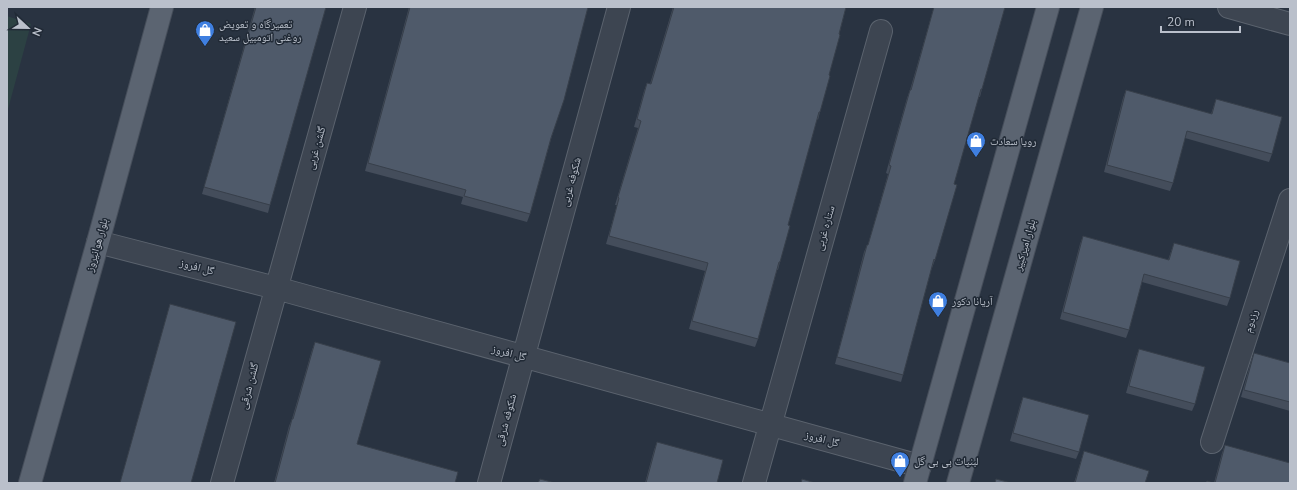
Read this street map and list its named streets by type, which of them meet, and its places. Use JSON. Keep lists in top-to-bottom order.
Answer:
{
  "streets": {
    "main road": ["بلوار هوانیروز", "بلوار امیرکبیر"],
    "street": [
      "گلشن غربی",
      "شکوفه غربی",
      "ستاره غربی",
      "گل افروز",
      "رزدوم",
      "گلشن شرقی",
      "شکوفه شرقی"
    ]
  },
  "crossings": [
    ["گلشن غربی", "گل افروز"],
    ["گلشن غربی", "گلشن شرقی"],
    ["شکوفه غربی", "گل افروز"],
    ["شکوفه غربی", "شکوفه شرقی"],
    ["ستاره غربی", "گل افروز"],
    ["بلوار هوانیروز", "گل افروز"],
    ["گل افروز", "گلشن شرقی"],
    ["گل افروز", "شکوفه شرقی"]
  ],
  "places": {
    "shop": [
      "تعمیرگاه و تعویض روغنی اتومبیل سعید",
      "رویا سعادت",
      "آریانا دکور",
      "لبنیات بی بی گل"
    ]
  },
  "scale_bar": "20 m",
  "north": "right"
}
